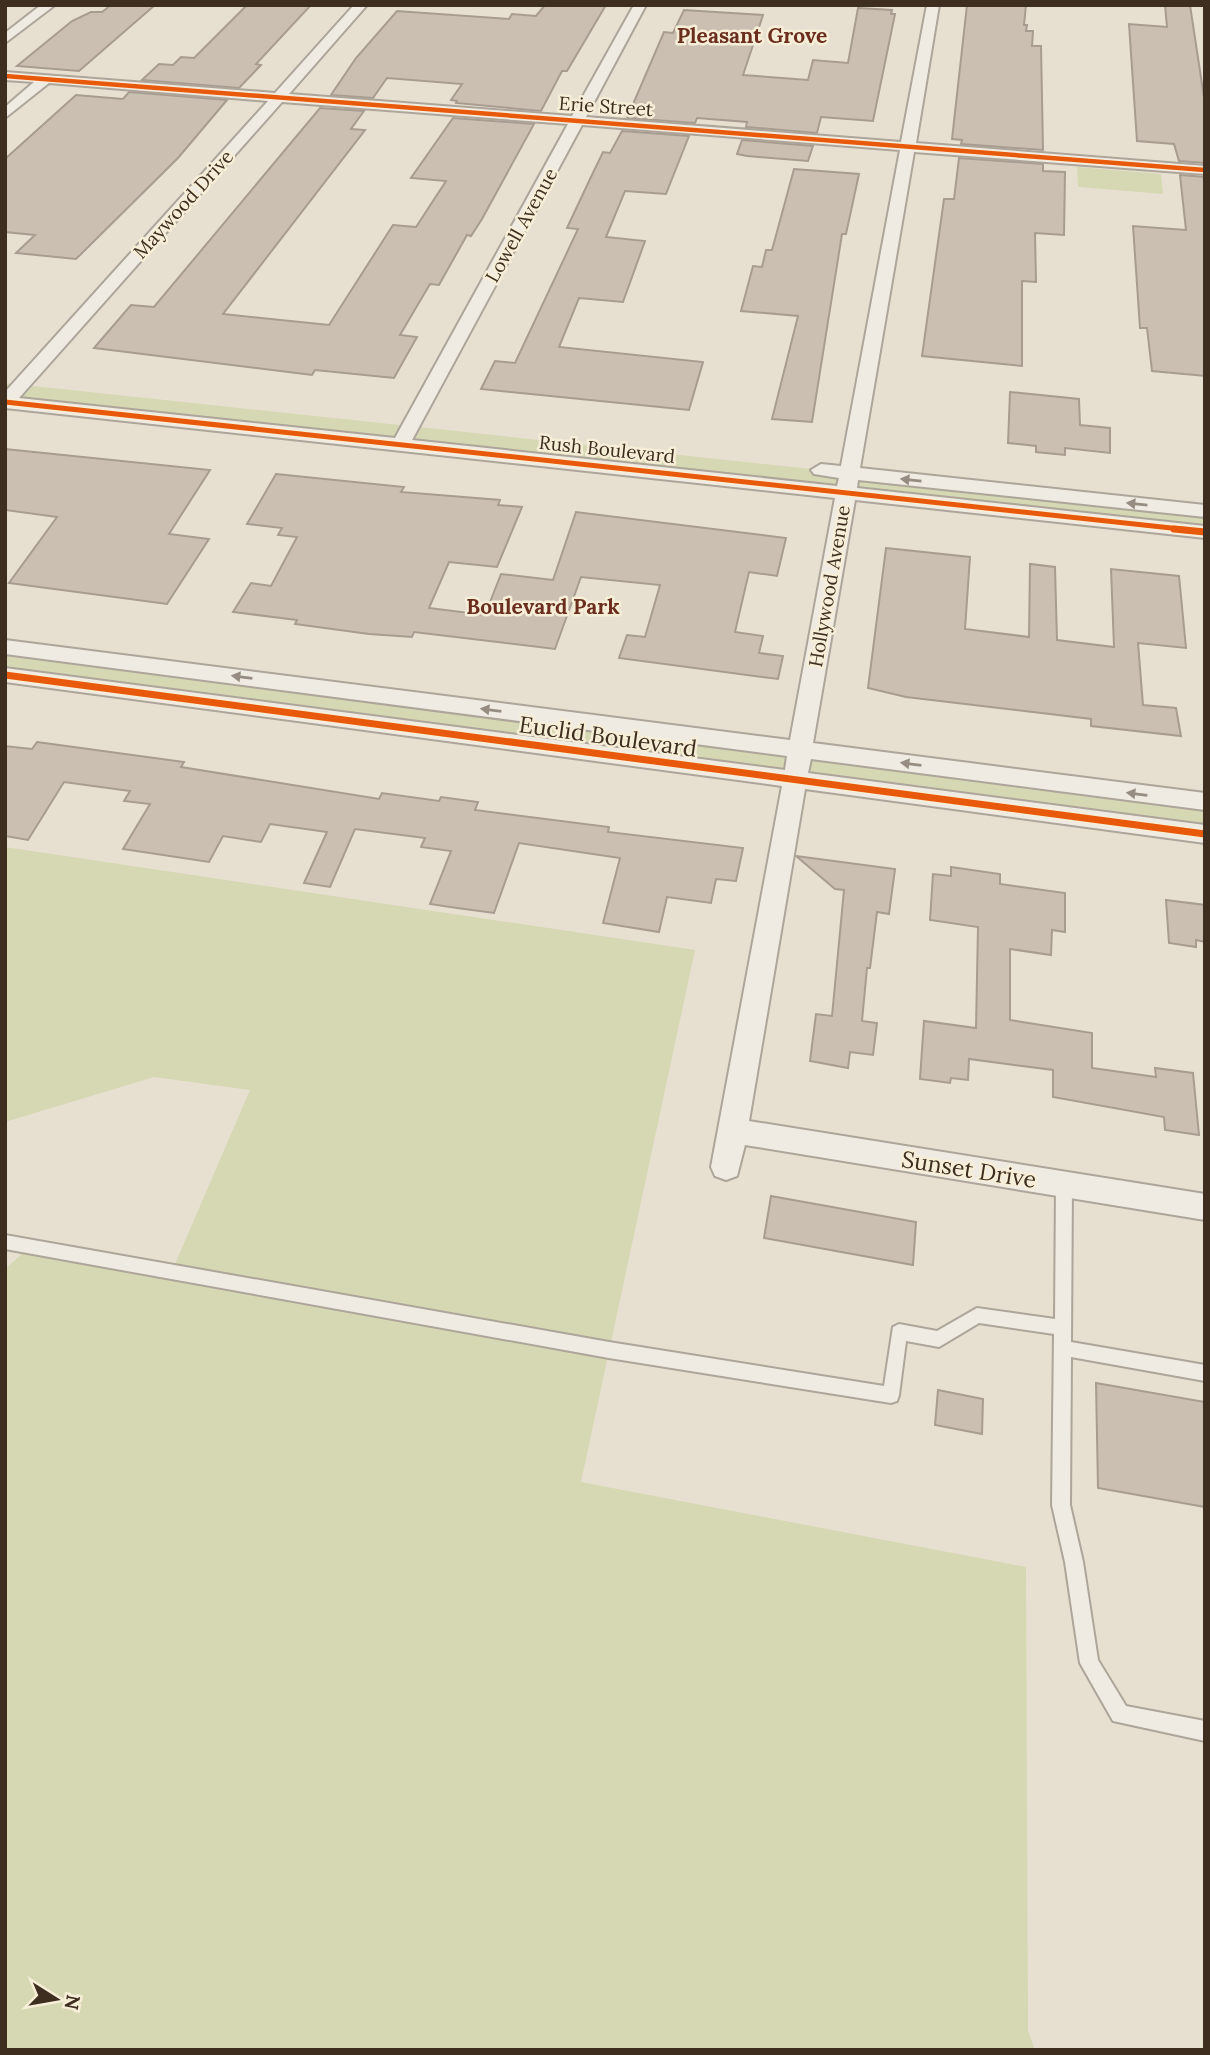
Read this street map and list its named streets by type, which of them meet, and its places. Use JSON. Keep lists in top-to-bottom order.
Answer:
{
  "streets": {
    "street": [
      "Erie Street",
      "Maywood Drive",
      "Lowell Avenue",
      "Rush Boulevard",
      "Hollywood Avenue",
      "Euclid Boulevard",
      "Sunset Drive"
    ]
  },
  "crossings": [
    ["Erie Street", "Maywood Drive"],
    ["Erie Street", "Lowell Avenue"],
    ["Erie Street", "Hollywood Avenue"],
    ["Maywood Drive", "Rush Boulevard"],
    ["Lowell Avenue", "Rush Boulevard"],
    ["Rush Boulevard", "Hollywood Avenue"],
    ["Hollywood Avenue", "Euclid Boulevard"],
    ["Hollywood Avenue", "Sunset Drive"]
  ],
  "districts": ["Pleasant Grove", "Boulevard Park"],
  "north": "right"
}
